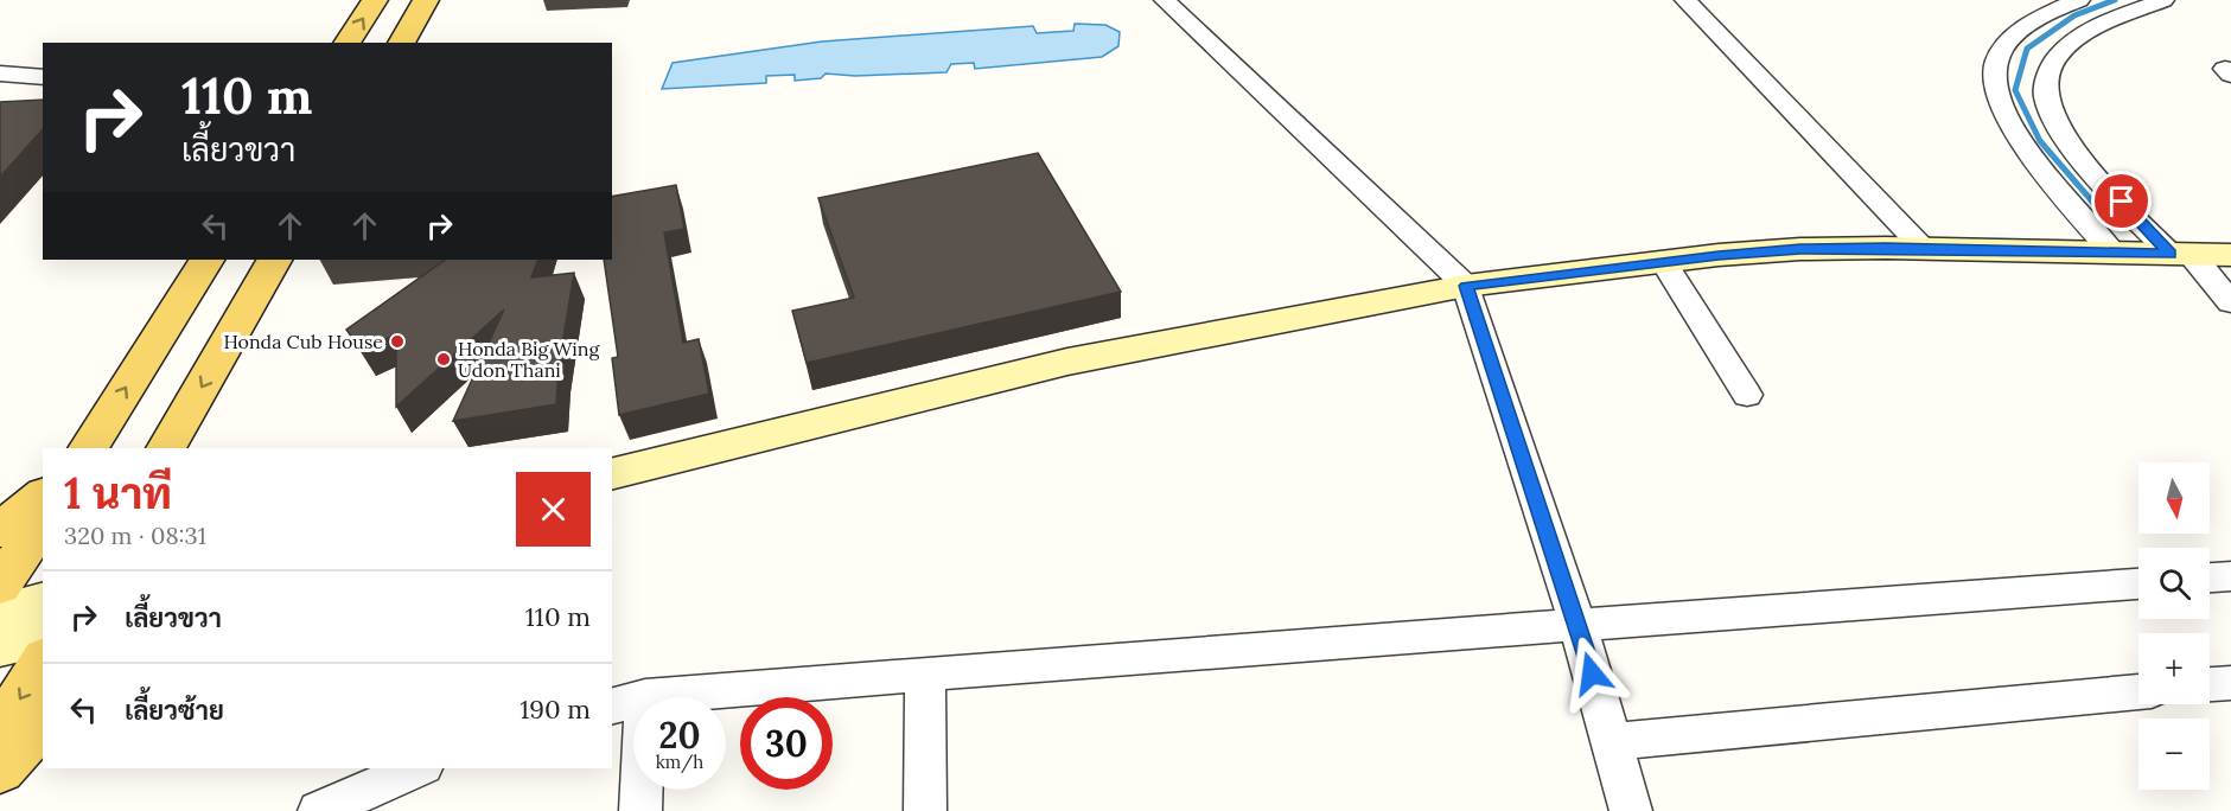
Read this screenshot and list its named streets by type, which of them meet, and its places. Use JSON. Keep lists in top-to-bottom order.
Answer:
{
  "places": ["Honda Cub House", "Honda Big Wing Udon Thani"],
  "north": "bottom",
  "page": {
    "turn": ["110 m", "เลี้ยวขวา"],
    "heading": ["1 นาที", "320 m · 08:31"],
    "map_buttons": ["+", "−"],
    "list": [
      {
        "name": "เลี้ยวขวา",
        "value": "110 m"
      },
      {
        "name": "เลี้ยวซ้าย",
        "value": "190 m"
      }
    ],
    "speed": "20 km/h",
    "limit": "30"
  }
}
